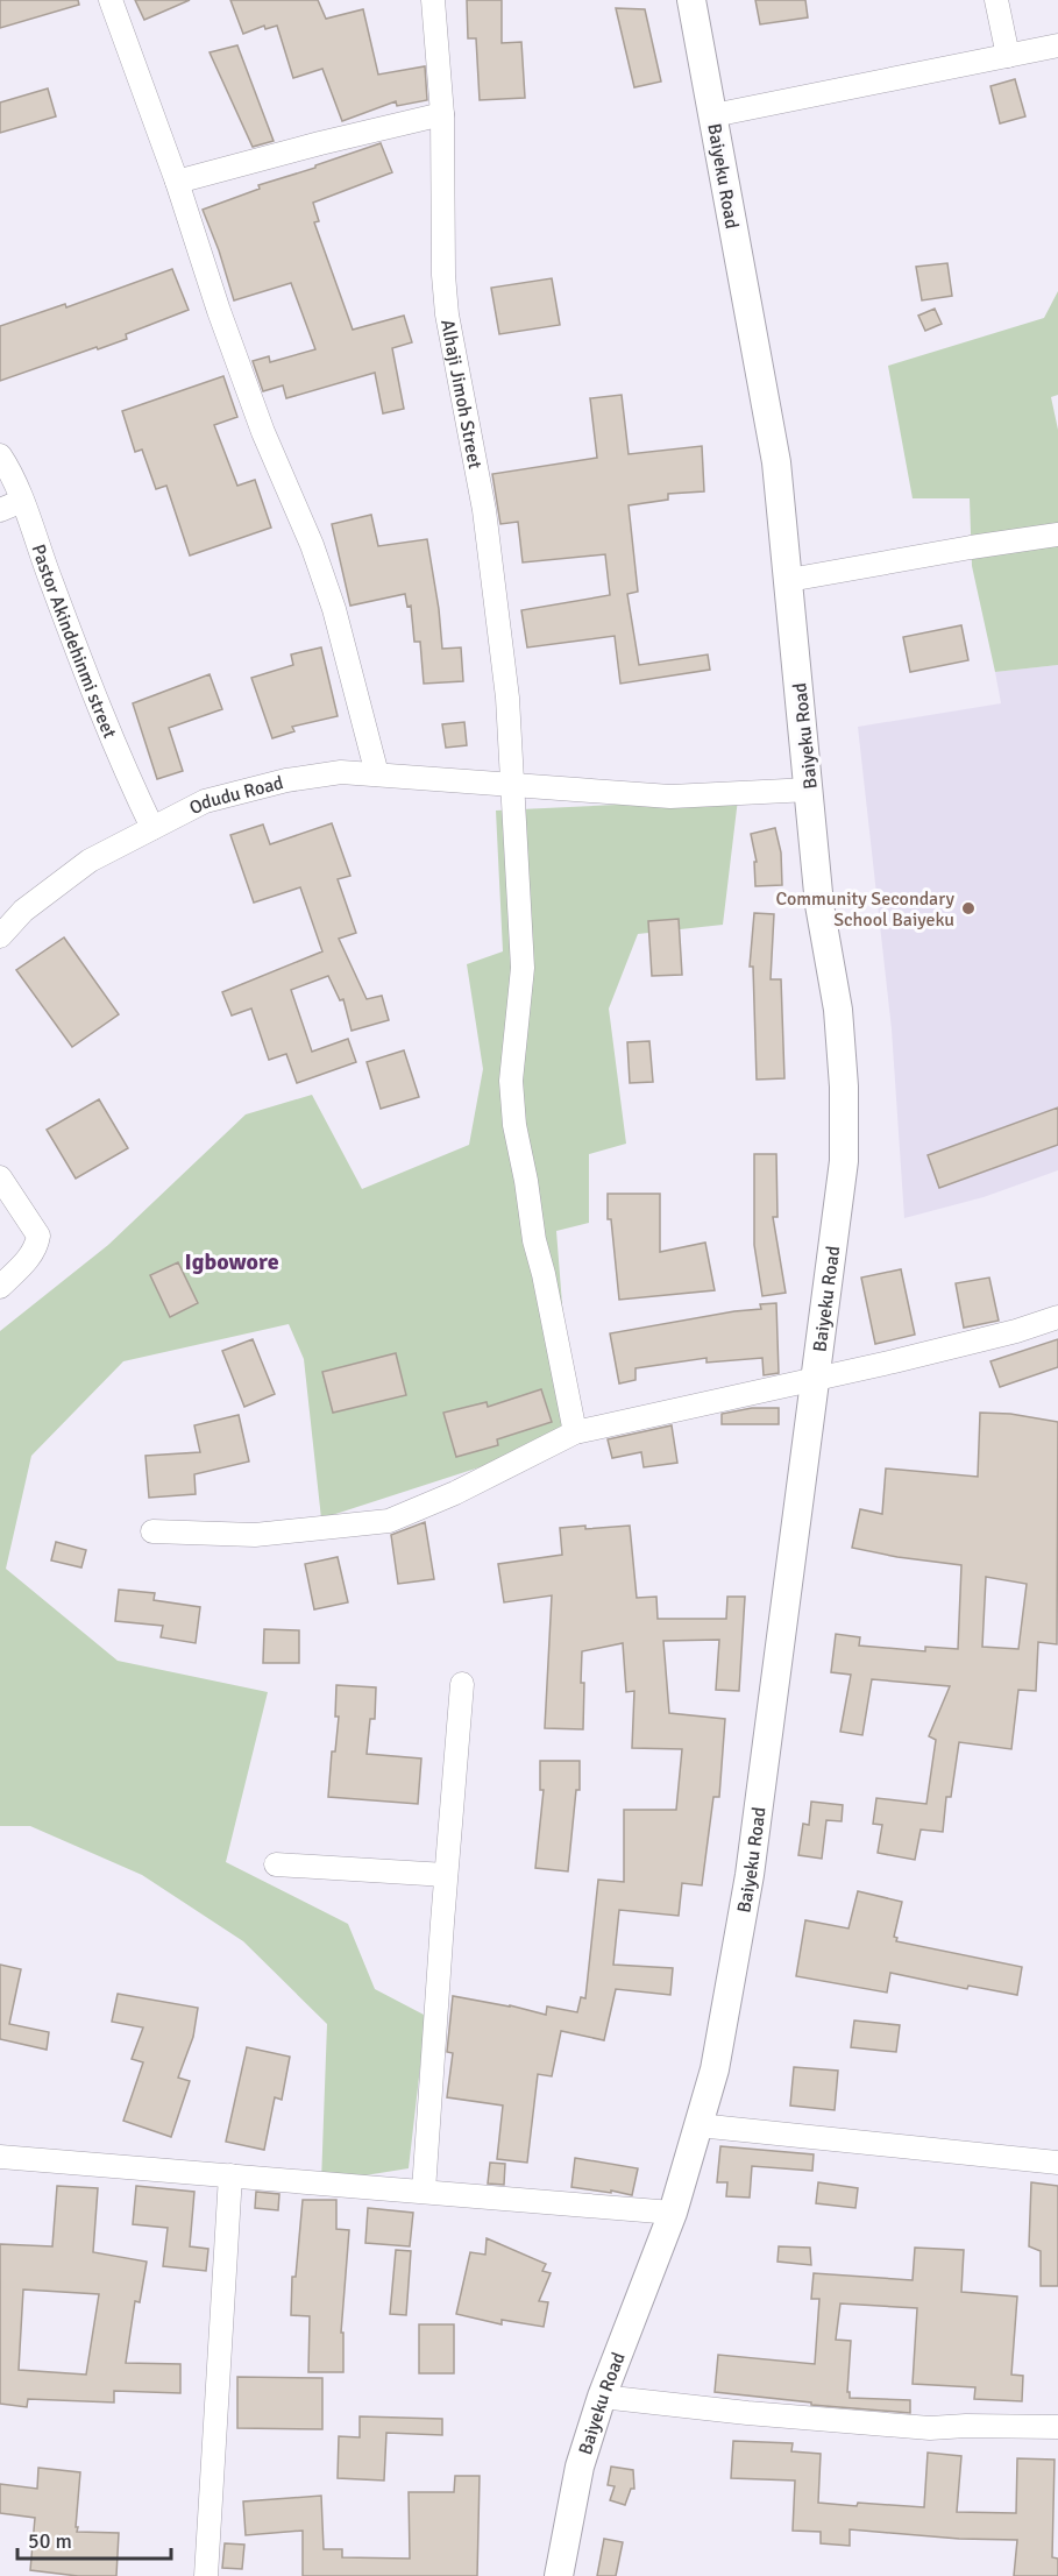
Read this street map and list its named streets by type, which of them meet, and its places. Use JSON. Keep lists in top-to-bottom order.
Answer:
{
  "streets": {
    "main road": ["Baiyeku Road"],
    "street": ["Alhaji Jimoh Street", "Pastor Akindehinmi street", "Odudu Road"]
  },
  "crossings": [
    ["Baiyeku Road", "Odudu Road"],
    ["Alhaji Jimoh Street", "Odudu Road"],
    ["Pastor Akindehinmi street", "Odudu Road"]
  ],
  "districts": ["Igbowore"],
  "places": ["Community Secondary School Baiyeku"],
  "scale_bar": "50 m"
}
